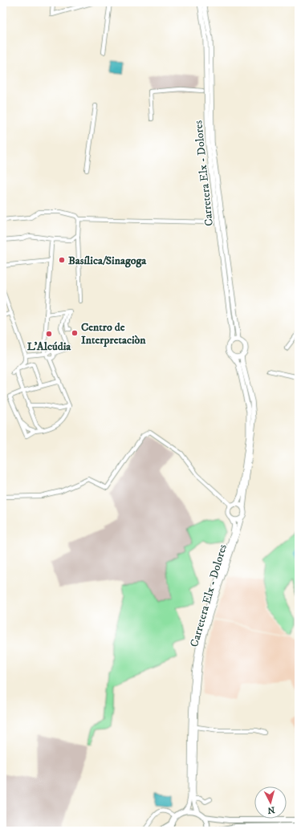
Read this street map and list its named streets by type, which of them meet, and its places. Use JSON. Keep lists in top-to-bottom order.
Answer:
{
  "streets": {
    "main road": ["Carretera Elx - Dolores"]
  },
  "places": ["Basílica/Sinagoga", "Centro de Interpretaciòn", "L'Alcúdia"],
  "north": "bottom"
}
